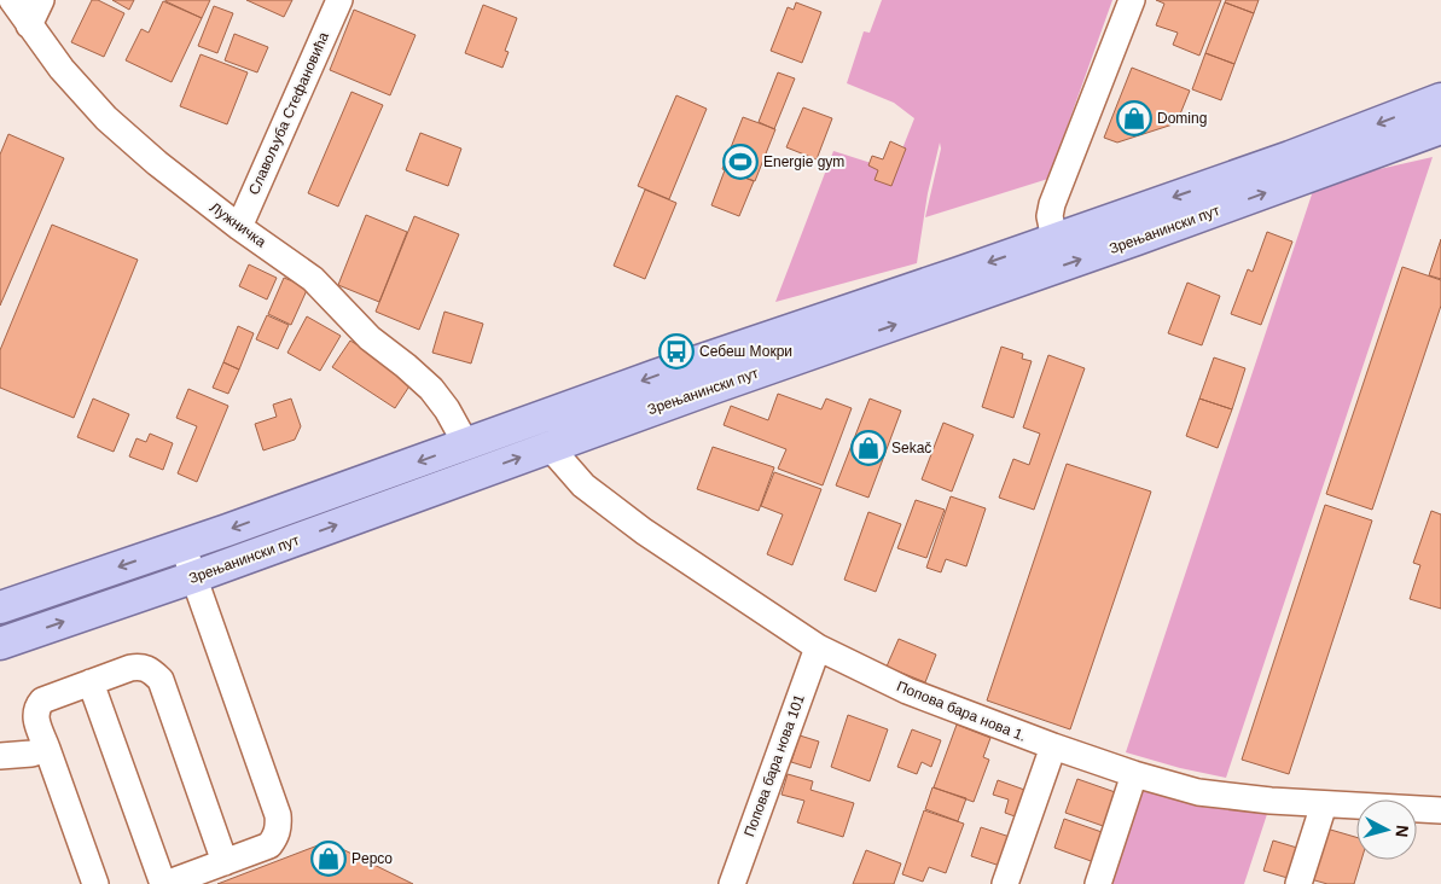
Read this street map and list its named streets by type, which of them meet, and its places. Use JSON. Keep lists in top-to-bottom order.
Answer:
{
  "streets": {
    "main road": ["Зрењанински пут"],
    "street": [
      "Славољуба Стефановића",
      "Лужничка",
      "Попова бара нова 1.",
      "Попова бара нова 101"
    ]
  },
  "crossings": [
    ["Славољуба Стефановића", "Лужничка"],
    ["Лужничка", "Зрењанински пут"],
    ["Зрењанински пут", "Попова бара нова 1."],
    ["Попова бара нова 1.", "Попова бара нова 101"]
  ],
  "places": {
    "shop": ["Doming", "Sekač", "Pepco"],
    "sports": ["Energie gym"],
    "bus stop": ["Себеш Мокри"]
  },
  "north": "right"
}
